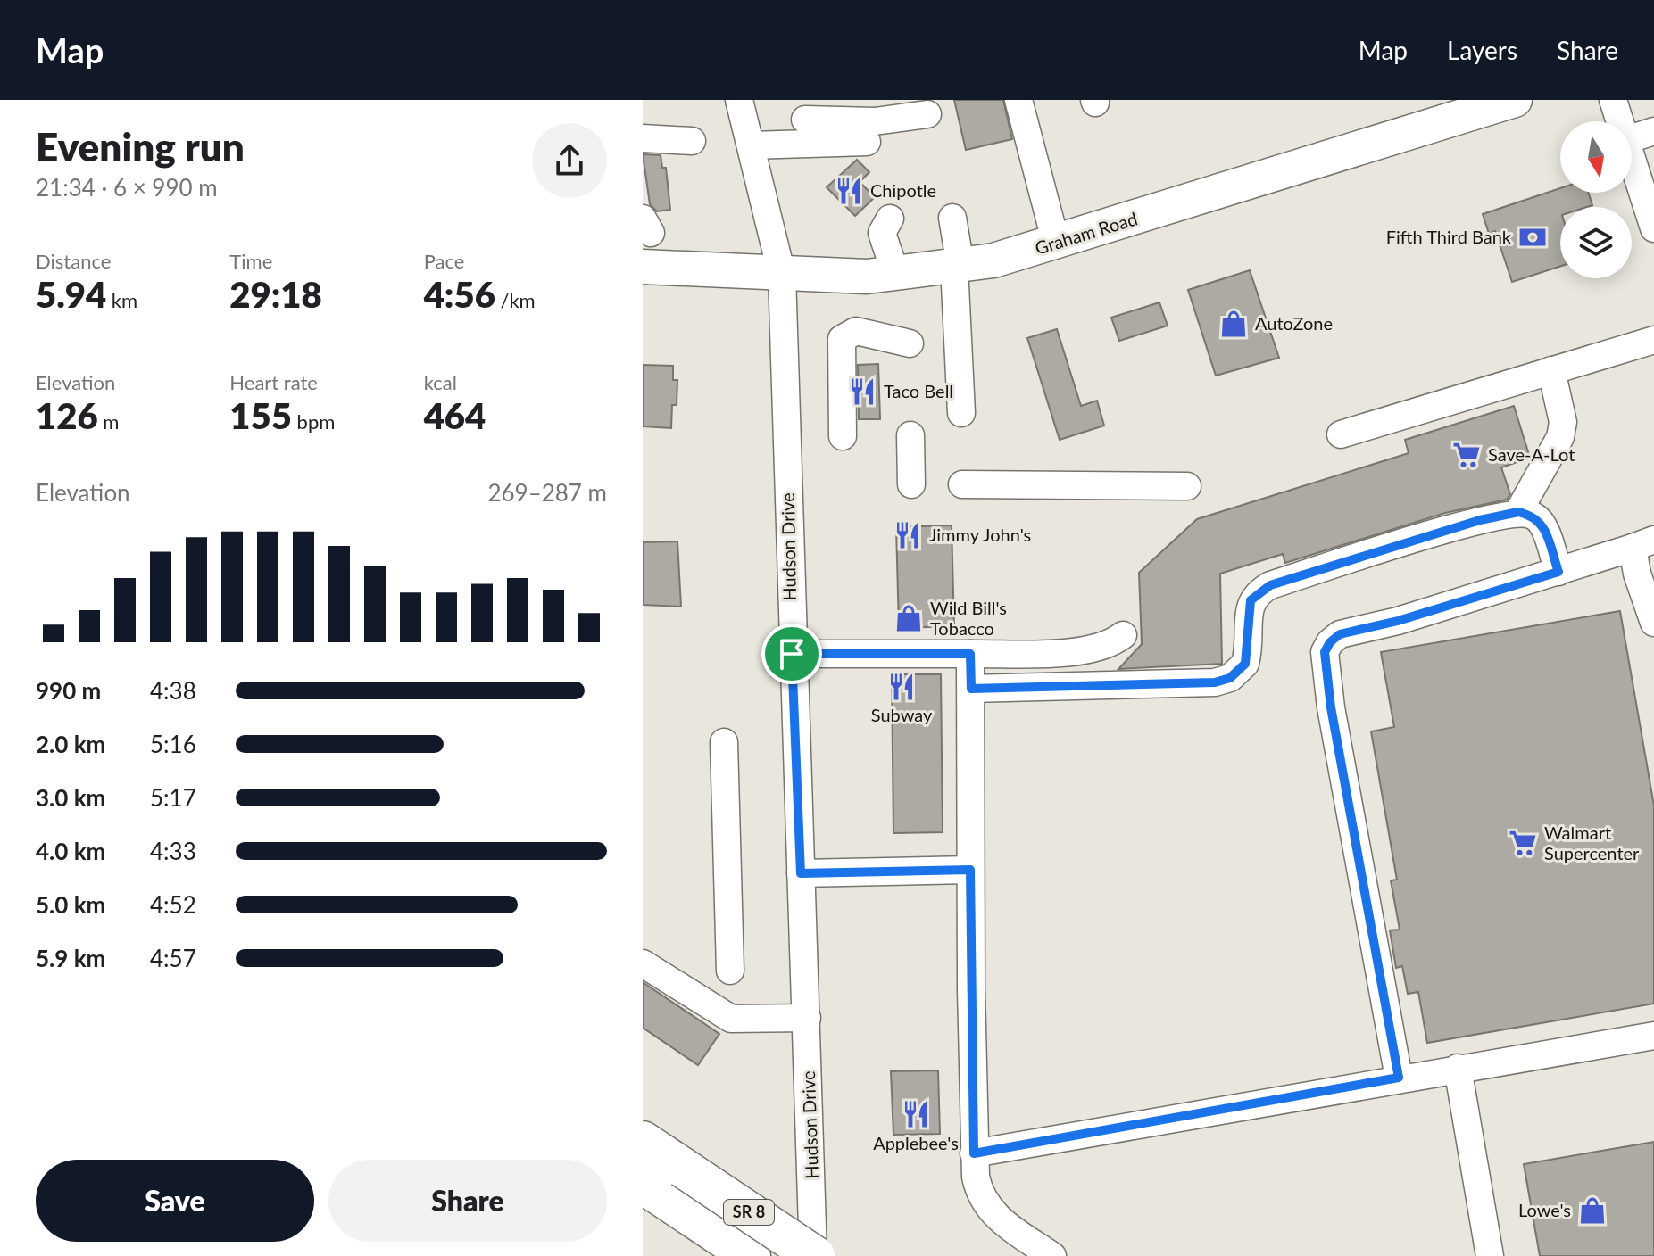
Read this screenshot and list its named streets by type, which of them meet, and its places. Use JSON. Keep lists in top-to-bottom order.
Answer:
{
  "streets": {
    "highway": ["SR 8"],
    "main road": ["Graham Road"],
    "street": ["Hudson Drive"]
  },
  "crossings": [
    ["Graham Road", "Hudson Drive"],
    ["Hudson Drive", "SR 8"]
  ],
  "places": {
    "restaurant": [
      "Chipotle",
      "Taco Bell",
      "Jimmy John's",
      "Subway",
      "Applebee's"
    ],
    "bank": ["Fifth Third Bank"],
    "shop": ["AutoZone", "Wild Bill's Tobacco", "Lowe's"],
    "supermarket": ["Save-A-Lot", "Walmart Supercenter"]
  },
  "north": "bottom",
  "page": {
    "header": "Map",
    "nav": ["Map", "Layers", "Share"],
    "heading": ["Evening run", "21:34 · 6 × 990 m"],
    "stats": [
      ["Distance", "5.94 km"],
      ["Time", "29:18"],
      ["Pace", "4:56 /km"],
      ["Elevation", "126 m"],
      ["Heart rate", "155 bpm"],
      ["kcal", "464"]
    ],
    "chart": ["Elevation", "269–287 m"],
    "list": [
      {
        "name": "990 m",
        "note": "4:38"
      },
      {
        "name": "2.0 km",
        "note": "5:16"
      },
      {
        "name": "3.0 km",
        "note": "5:17"
      },
      {
        "name": "4.0 km",
        "note": "4:33"
      },
      {
        "name": "5.0 km",
        "note": "4:52"
      },
      {
        "name": "5.9 km",
        "note": "4:57"
      }
    ],
    "buttons": ["Save", "Share"]
  }
}
